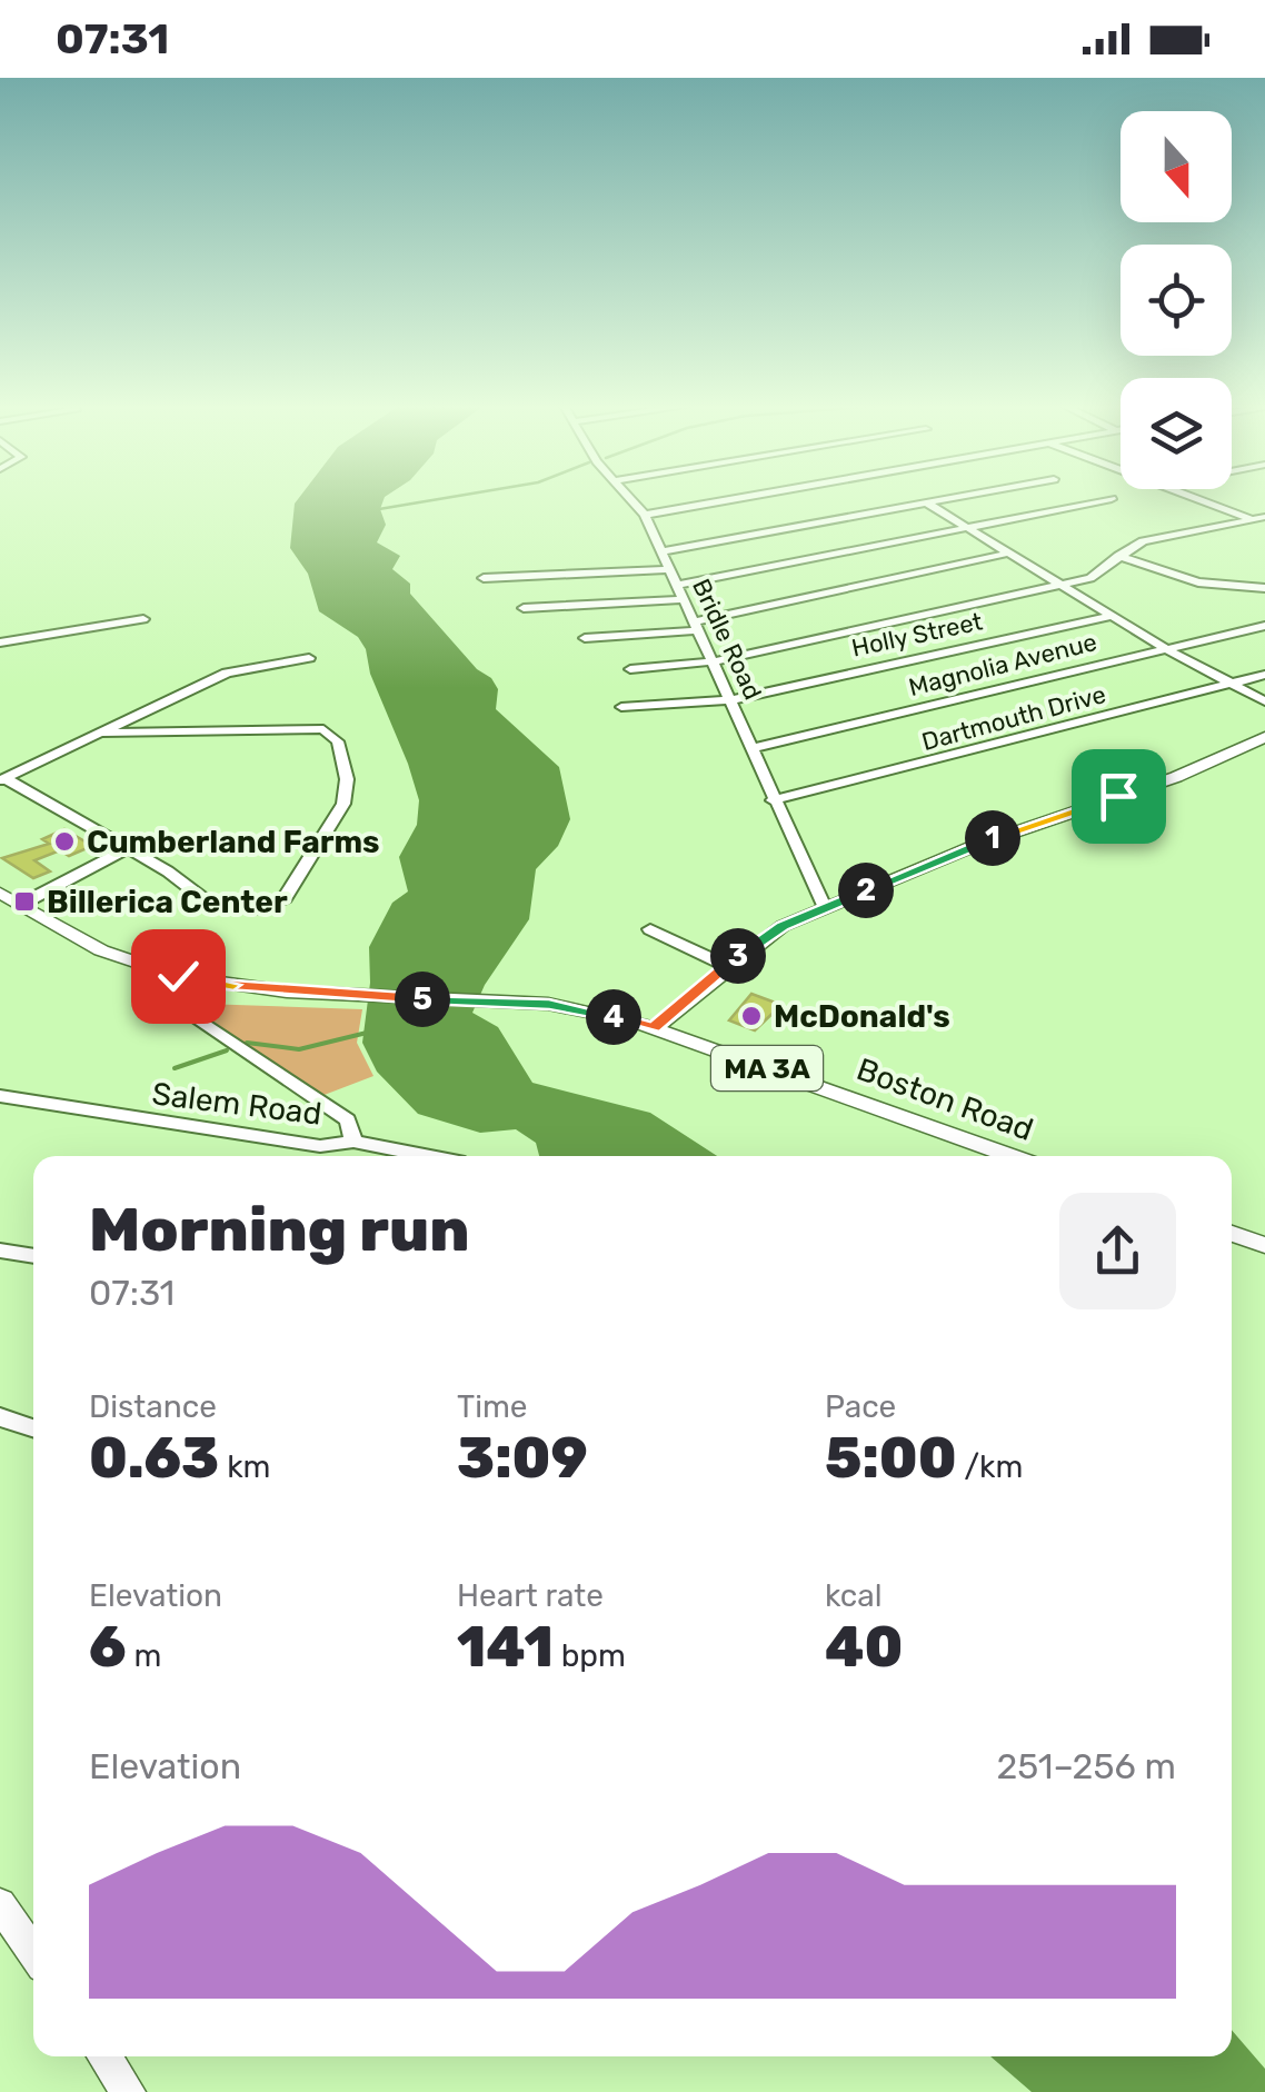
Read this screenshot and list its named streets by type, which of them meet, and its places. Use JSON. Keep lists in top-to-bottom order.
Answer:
{
  "streets": {
    "main road": ["MA 3A", "Boston Road"],
    "street": [
      "Holly Street",
      "Bridle Road",
      "Magnolia Avenue",
      "Dartmouth Drive",
      "Salem Road"
    ]
  },
  "crossings": [
    ["Holly Street", "Bridle Road"],
    ["Bridle Road", "Magnolia Avenue"],
    ["Bridle Road", "Dartmouth Drive"]
  ],
  "places": {
    "other": ["Cumberland Farms", "McDonald's"],
    "transit": ["Billerica Center"]
  },
  "north": "bottom",
  "page": {
    "status": "07:31",
    "pins": [
      "1",
      "2",
      "3",
      "5",
      "4"
    ],
    "heading": ["Morning run", "07:31"],
    "stats": [
      ["Distance", "0.63 km"],
      ["Time", "3:09"],
      ["Pace", "5:00 /km"],
      ["Elevation", "6 m"],
      ["Heart rate", "141 bpm"],
      ["kcal", "40"]
    ],
    "chart": ["Elevation", "251–256 m"]
  }
}
